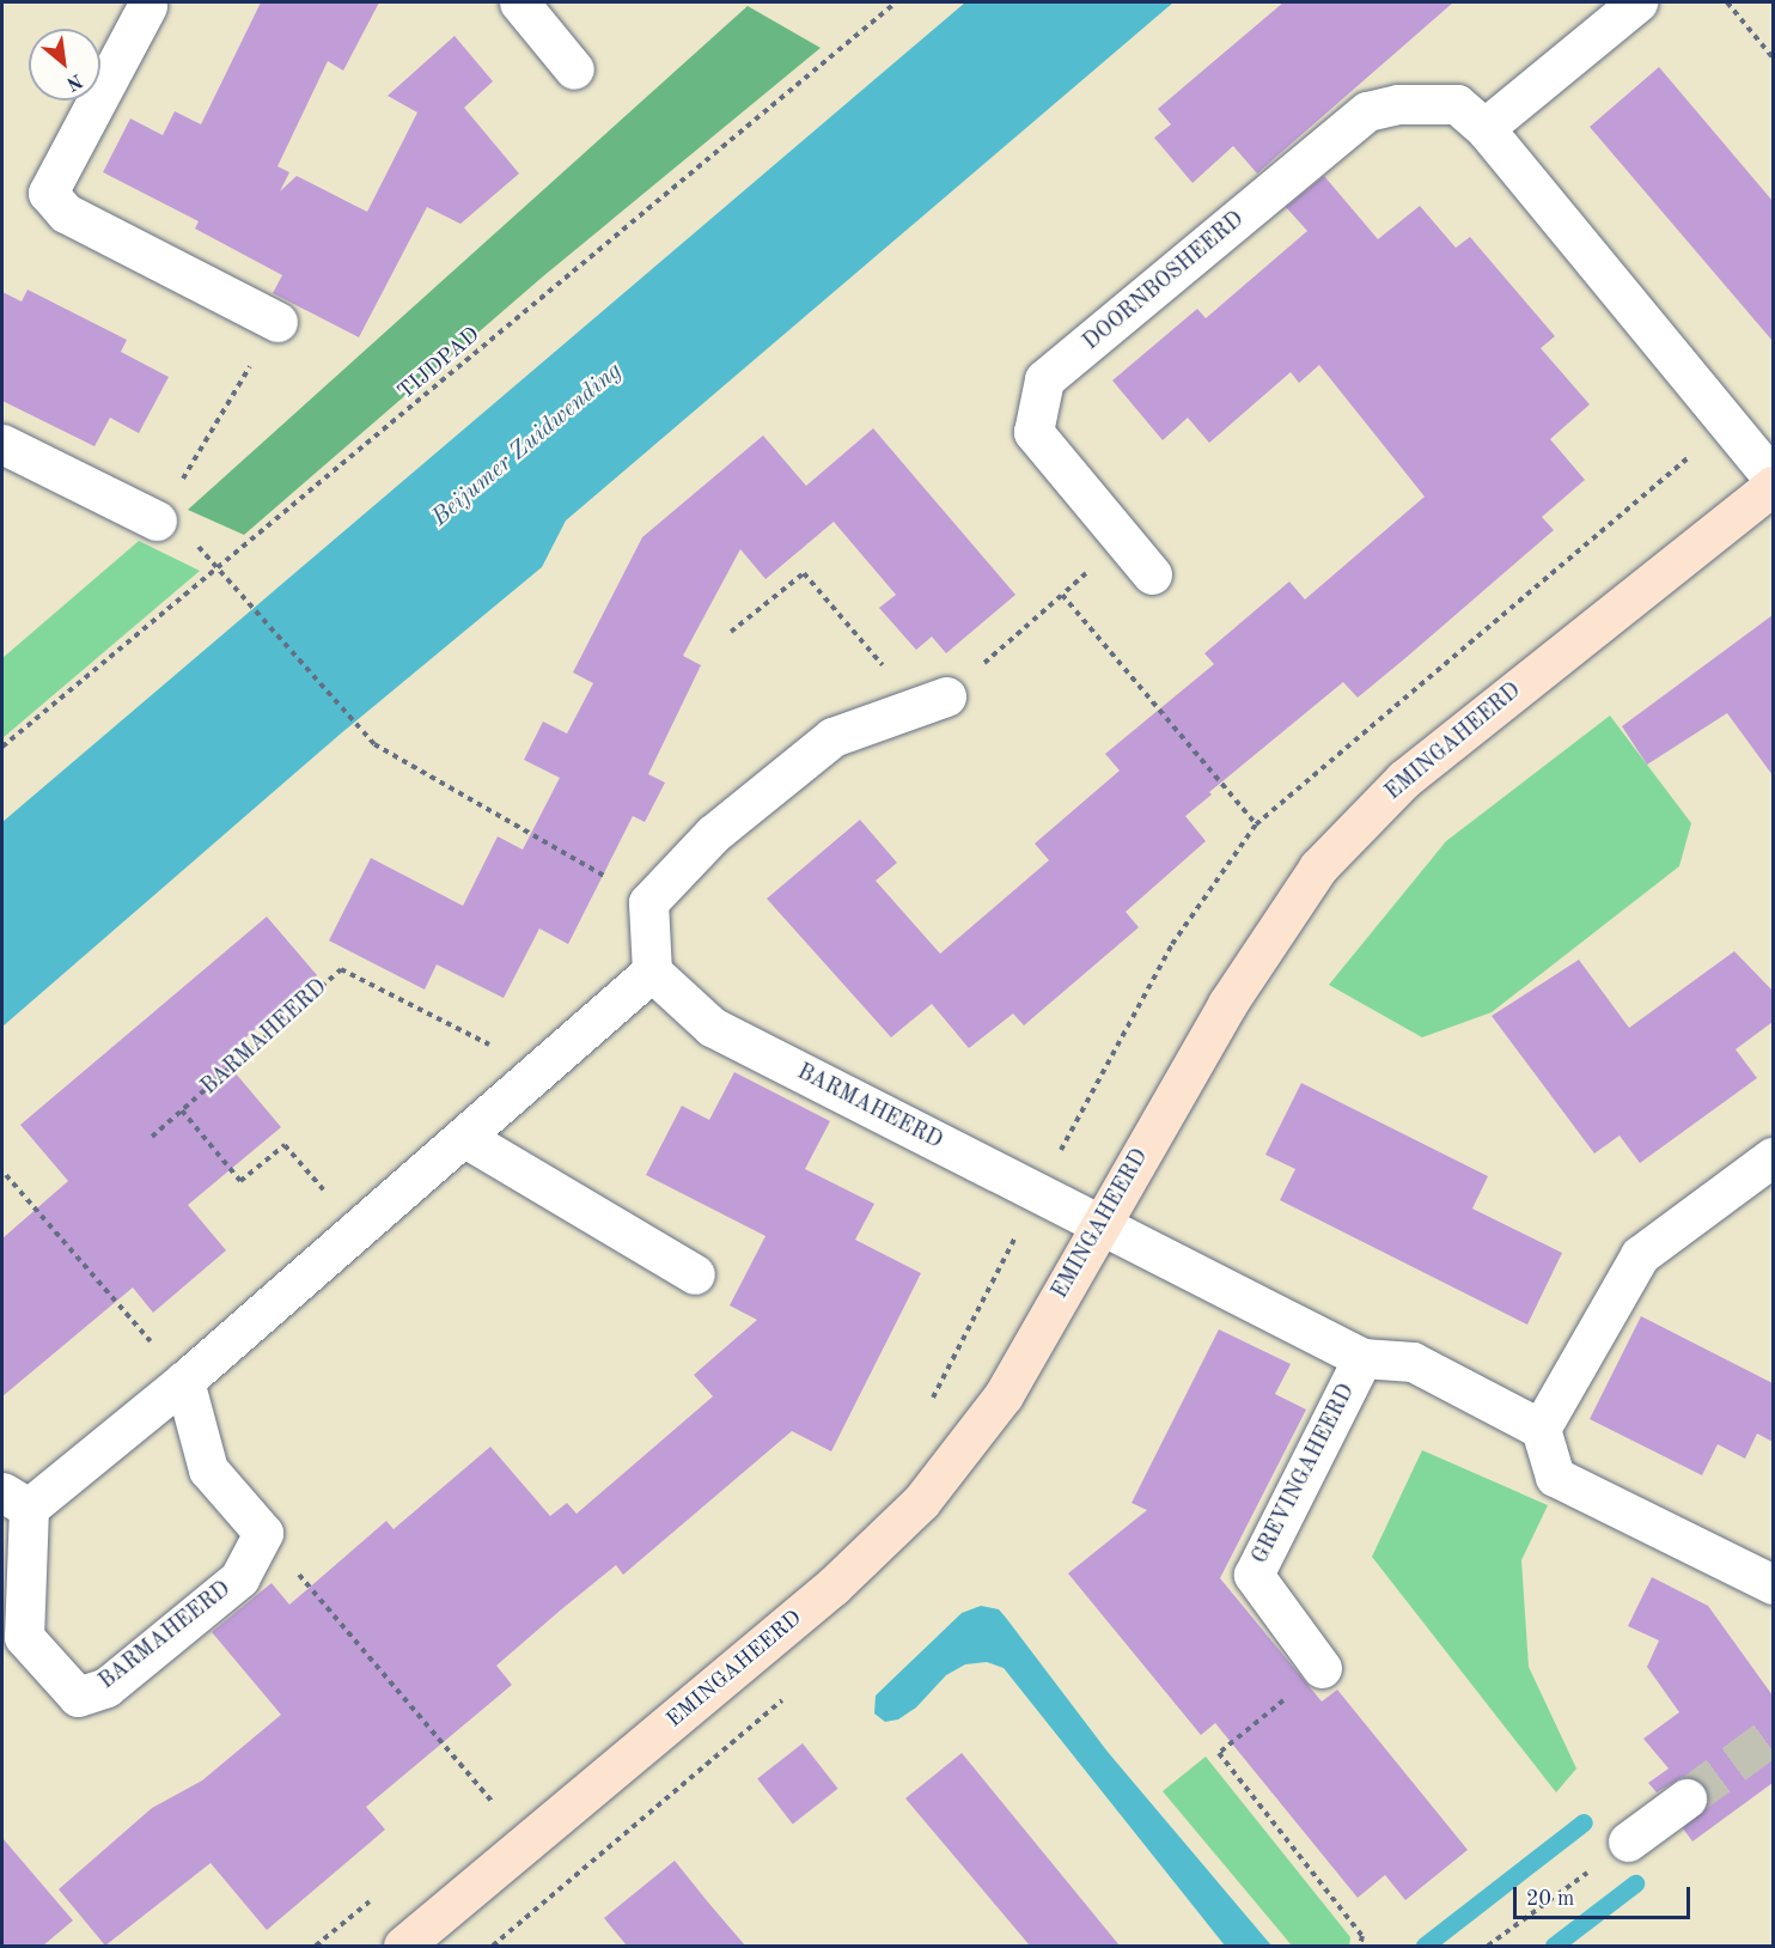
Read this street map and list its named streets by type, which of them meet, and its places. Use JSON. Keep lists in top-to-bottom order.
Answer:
{
  "streets": {
    "street": [
      "DOORNBOSHEERD",
      "EMINGAHEERD",
      "BARMAHEERD",
      "GREVINGAHEERD"
    ],
    "path": ["TIJDPAD"]
  },
  "crossings": [
    ["EMINGAHEERD", "BARMAHEERD"],
    ["EMINGAHEERD", "GREVINGAHEERD"],
    ["BARMAHEERD", "GREVINGAHEERD"]
  ],
  "water": ["Beijumer Zuidwending"],
  "scale_bar": "20 m",
  "north": "bottom right"
}
